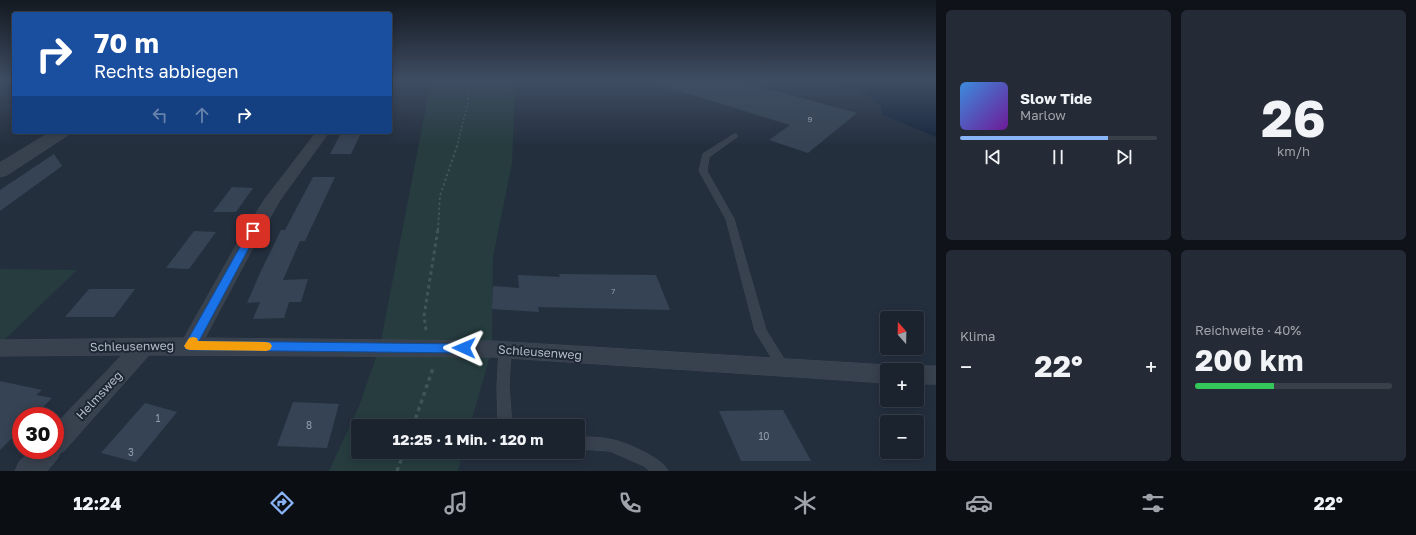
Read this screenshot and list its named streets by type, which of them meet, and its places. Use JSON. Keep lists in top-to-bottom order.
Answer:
{
  "streets": {
    "street": ["Schleusenweg", "Helmsweg"]
  },
  "crossings": [
    ["Schleusenweg", "Helmsweg"]
  ],
  "house_numbers": [
    "9",
    "7",
    "1",
    "8",
    "10",
    "3"
  ],
  "north": "top",
  "page": {
    "tile": [
      ["26", "km/h"],
      "Klima",
      ["Reichweite · 40%", "200 km"]
    ],
    "turn": ["70 m", "Rechts abbiegen"],
    "song": ["Slow Tide", "Marlow"],
    "map_buttons": ["+", "−"],
    "heat": ["−", "22°", "+"],
    "limit": "30",
    "trip": "12:25 · 1 Min. · 120 m",
    "tabs": ["12:24", "22°"]
  }
}
